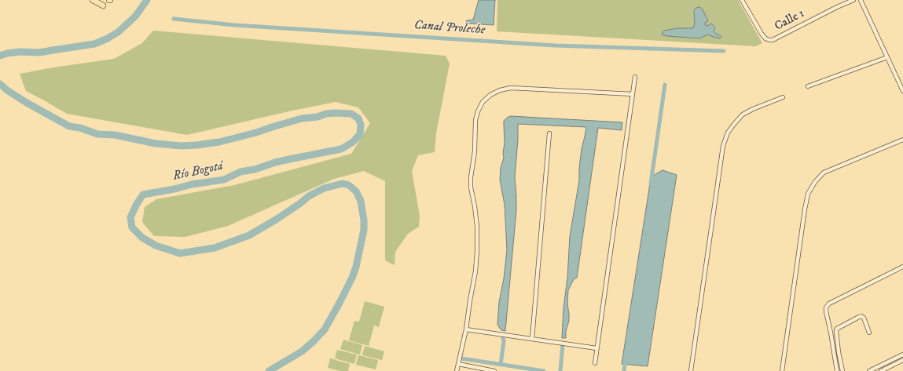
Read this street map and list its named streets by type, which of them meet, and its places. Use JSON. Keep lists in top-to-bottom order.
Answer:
{
  "streets": {
    "street": ["Calle 1"]
  },
  "water": ["Canal Proleche", "Río Bogotá"]
}
